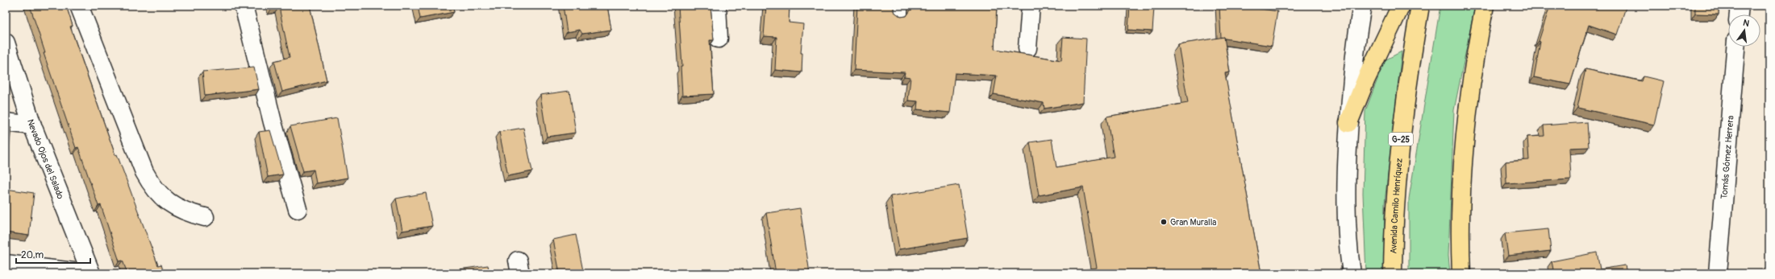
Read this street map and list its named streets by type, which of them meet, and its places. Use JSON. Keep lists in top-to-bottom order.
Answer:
{
  "streets": {
    "main road": ["G-25", "Avenida Camilo Henríquez"],
    "street": ["Tomás Gómez Herrera", "Nevado Ojos del Salado"]
  },
  "places": ["Gran Muralla"],
  "scale_bar": "20 m",
  "north": "top"
}
